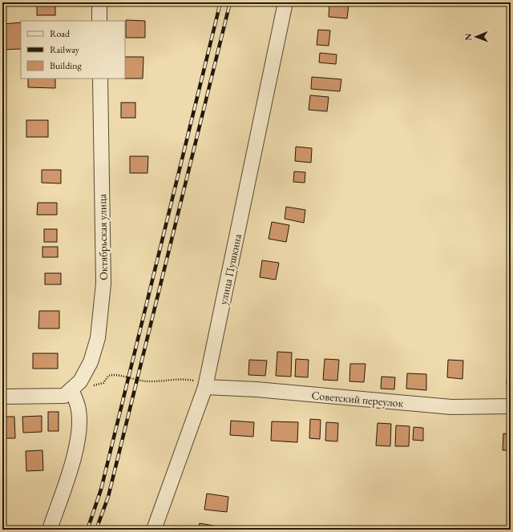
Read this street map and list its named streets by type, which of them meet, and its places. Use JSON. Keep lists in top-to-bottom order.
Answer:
{
  "streets": {
    "street": ["Октябрьская улица", "улица Пушкина", "Советский переулок"]
  },
  "crossings": [
    ["улица Пушкина", "Советский переулок"]
  ],
  "legend": ["Road", "Railway", "Building"],
  "north": "left"
}
